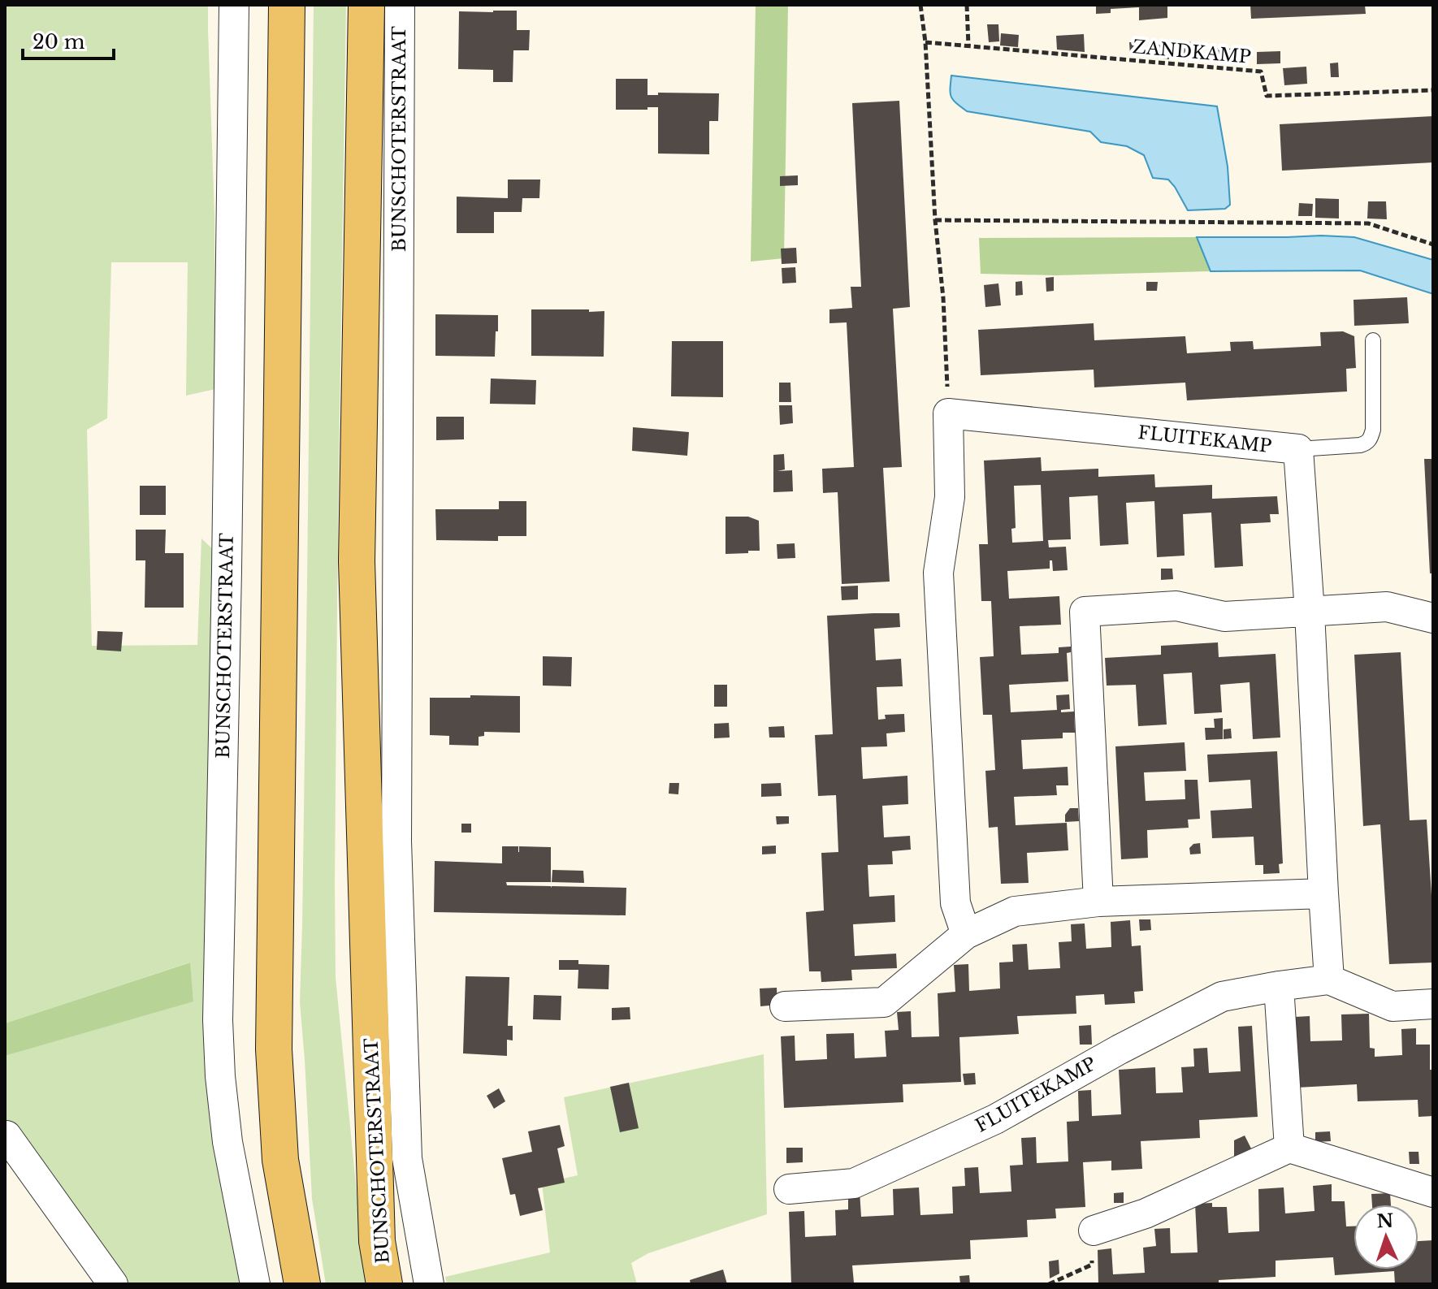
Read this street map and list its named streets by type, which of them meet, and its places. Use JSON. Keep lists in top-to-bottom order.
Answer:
{
  "streets": {
    "main road": ["BUNSCHOTERSTRAAT"],
    "street": ["FLUITEKAMP"],
    "path": ["ZANDKAMP"]
  },
  "scale_bar": "20 m",
  "north": "top"
}
